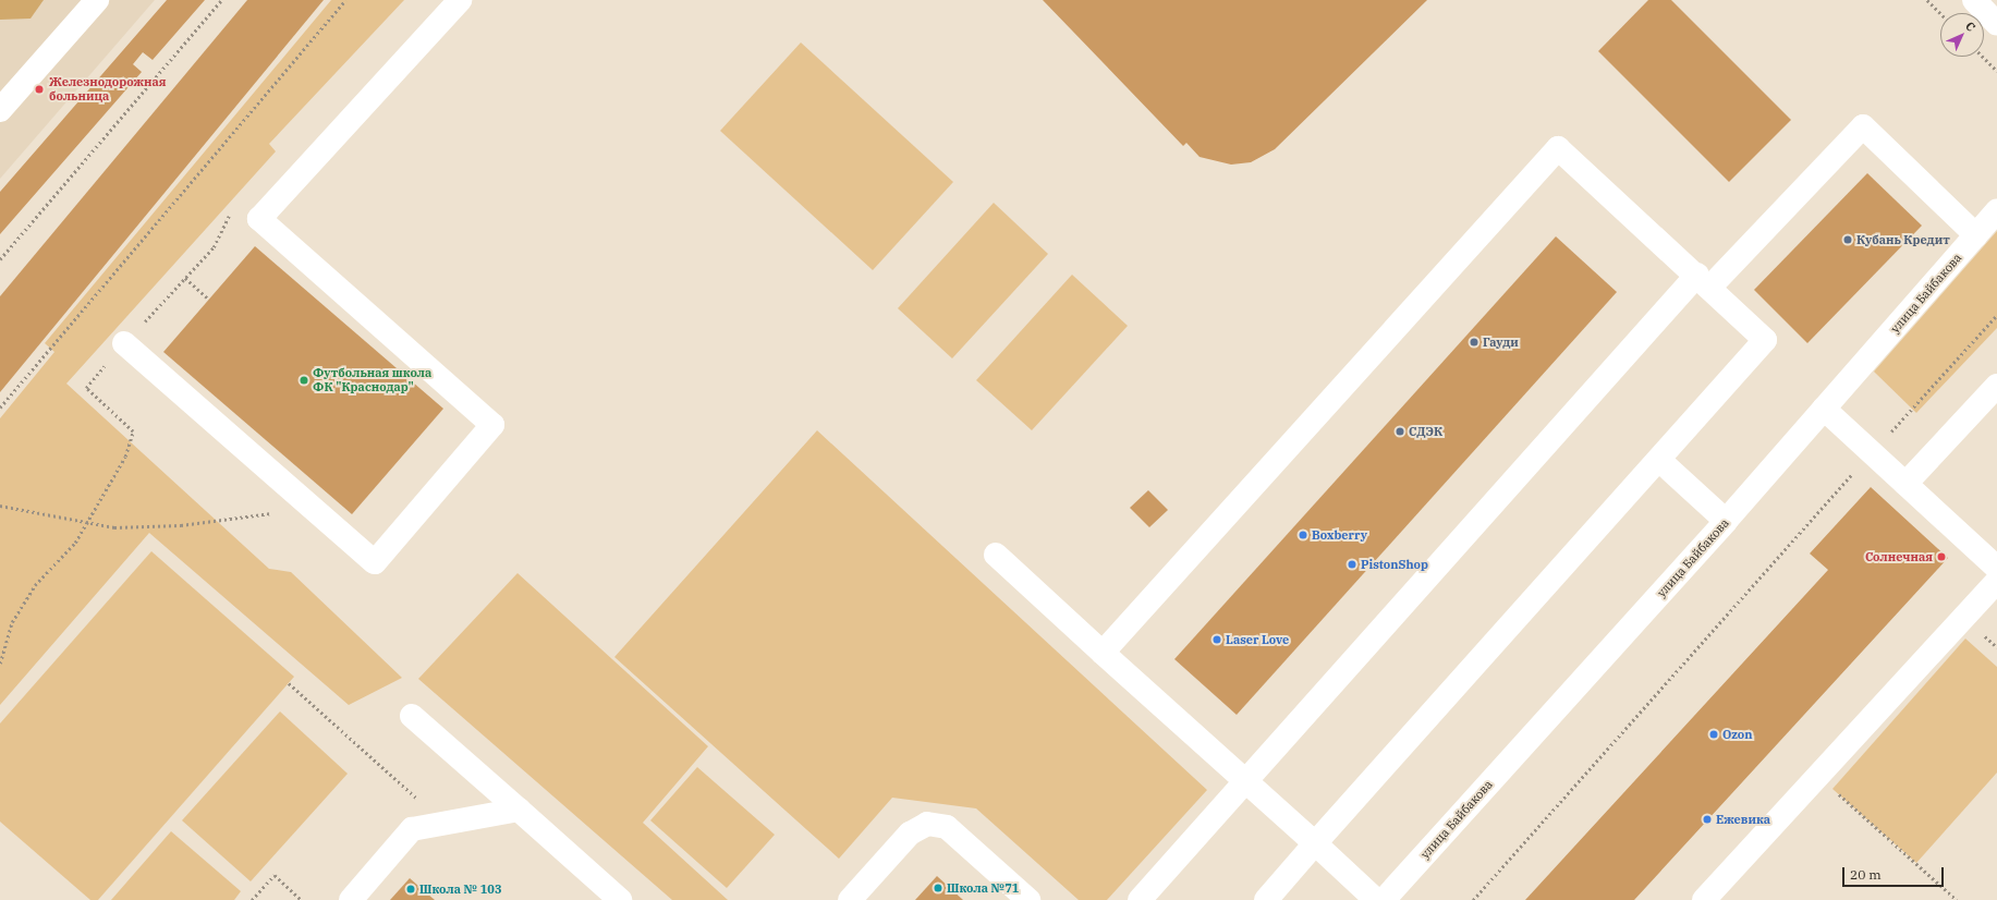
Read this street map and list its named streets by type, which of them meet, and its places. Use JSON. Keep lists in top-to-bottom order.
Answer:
{
  "streets": {
    "street": ["улица Байбакова"]
  },
  "places": [
    "Железнодорожная больница",
    "Кубань Кредит",
    "Гауди",
    "Футбольная школа ФК \"Краснодар\"",
    "СДЭК",
    "Boxberry",
    "Солнечная",
    "PistonShop",
    "Laser Love",
    "Ozon",
    "Ежевика",
    "Школа №71",
    "Школа № 103"
  ],
  "scale_bar": "20 m",
  "north": "top right"
}
